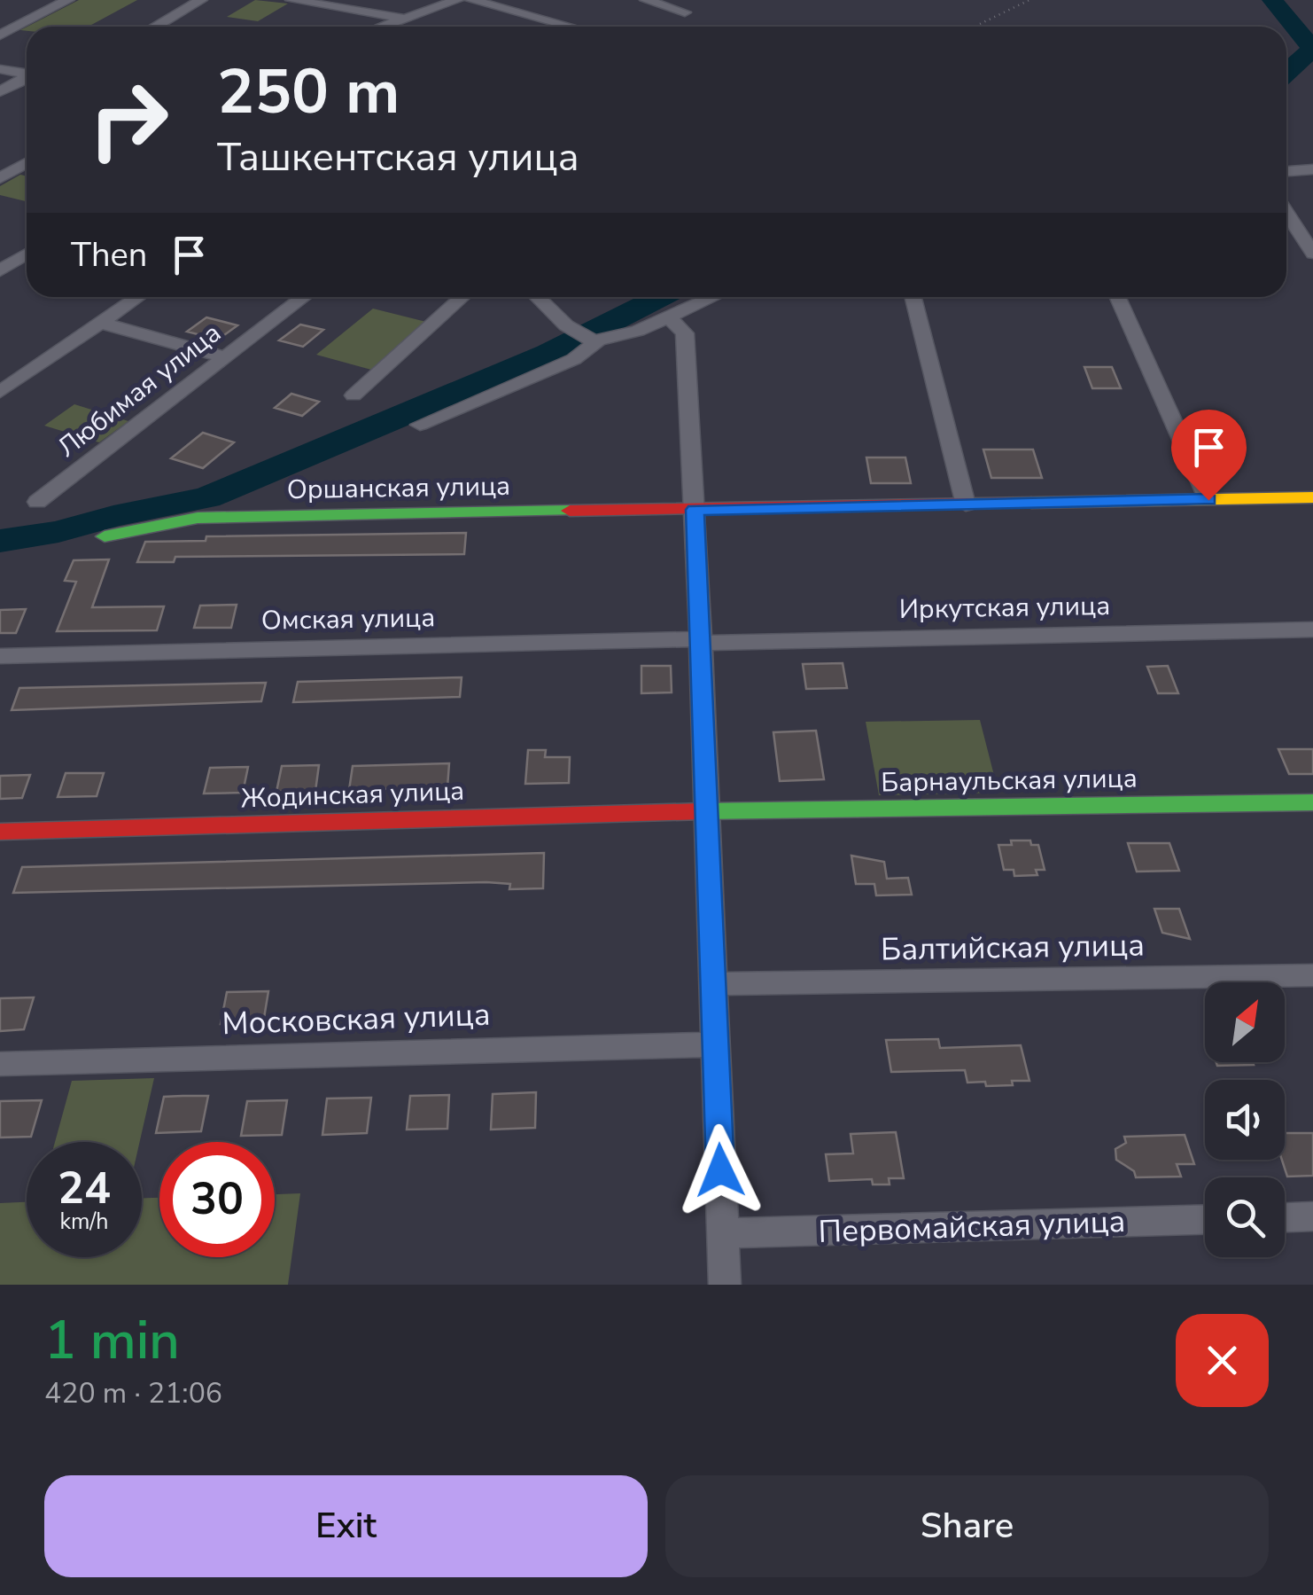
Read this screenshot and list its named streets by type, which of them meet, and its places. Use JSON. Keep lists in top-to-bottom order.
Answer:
{
  "streets": {
    "street": [
      "Любимая улица",
      "Оршанская улица",
      "Иркутская улица",
      "Омская улица",
      "Барнаульская улица",
      "Жодинская улица",
      "Балтийская улица",
      "Московская улица",
      "Первомайская улица"
    ]
  },
  "crossings": [
    ["Иркутская улица", "Омская улица"],
    ["Барнаульская улица", "Жодинская улица"]
  ],
  "north": "top right",
  "page": {
    "turn": ["250 m", "Ташкентская улица"],
    "then": "Then",
    "speed": "24 km/h",
    "limit": "30",
    "heading": ["1 min", "420 m · 21:06"],
    "buttons": ["Exit", "Share"]
  }
}
